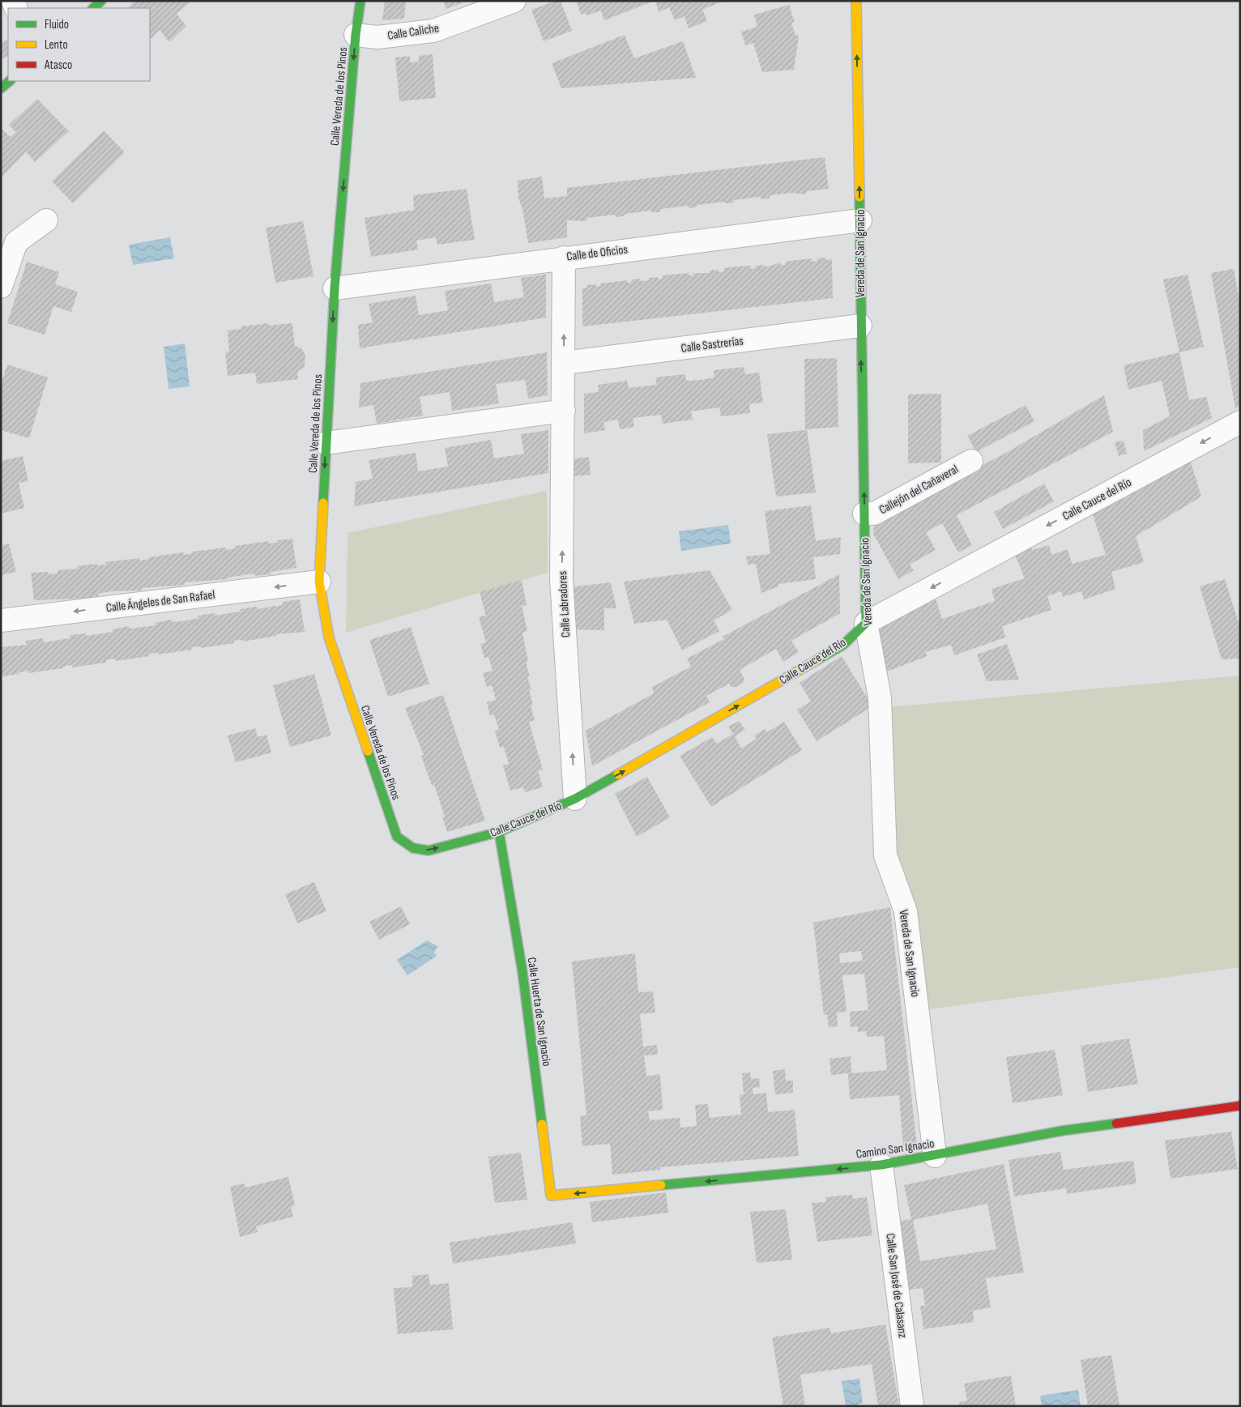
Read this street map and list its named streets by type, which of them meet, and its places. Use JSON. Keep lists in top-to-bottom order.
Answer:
{
  "streets": {
    "street": [
      "Calle Caliche",
      "Calle Vereda de los Pinos",
      "Calle de Oficios",
      "Vereda de San Ignacio",
      "Calle Sastrerías",
      "Callejón del Cañaveral",
      "Calle Cauce del Río",
      "Calle Ángeles de San Rafael",
      "Calle Labradores",
      "Calle Huerta de San Ignacio",
      "Camino San Ignacio",
      "Calle San José de Calasanz"
    ]
  },
  "crossings": [
    ["Calle Caliche", "Calle Vereda de los Pinos"],
    ["Calle Vereda de los Pinos", "Calle de Oficios"],
    ["Calle Vereda de los Pinos", "Calle Cauce del Río"],
    ["Calle Vereda de los Pinos", "Calle Ángeles de San Rafael"],
    ["Calle de Oficios", "Vereda de San Ignacio"],
    ["Calle de Oficios", "Calle Labradores"],
    ["Vereda de San Ignacio", "Calle Sastrerías"],
    ["Vereda de San Ignacio", "Callejón del Cañaveral"],
    ["Vereda de San Ignacio", "Calle Cauce del Río"],
    ["Vereda de San Ignacio", "Camino San Ignacio"],
    ["Calle Sastrerías", "Calle Labradores"],
    ["Calle Cauce del Río", "Calle Labradores"],
    ["Calle Cauce del Río", "Calle Huerta de San Ignacio"],
    ["Calle Huerta de San Ignacio", "Camino San Ignacio"],
    ["Camino San Ignacio", "Calle San José de Calasanz"]
  ],
  "one_way": [
    "Calle Vereda de los Pinos",
    "Vereda de San Ignacio",
    "Calle Ángeles de San Rafael",
    "Calle Labradores",
    "Camino San Ignacio"
  ],
  "legend": ["Fluido", "Lento", "Atasco"]
}
